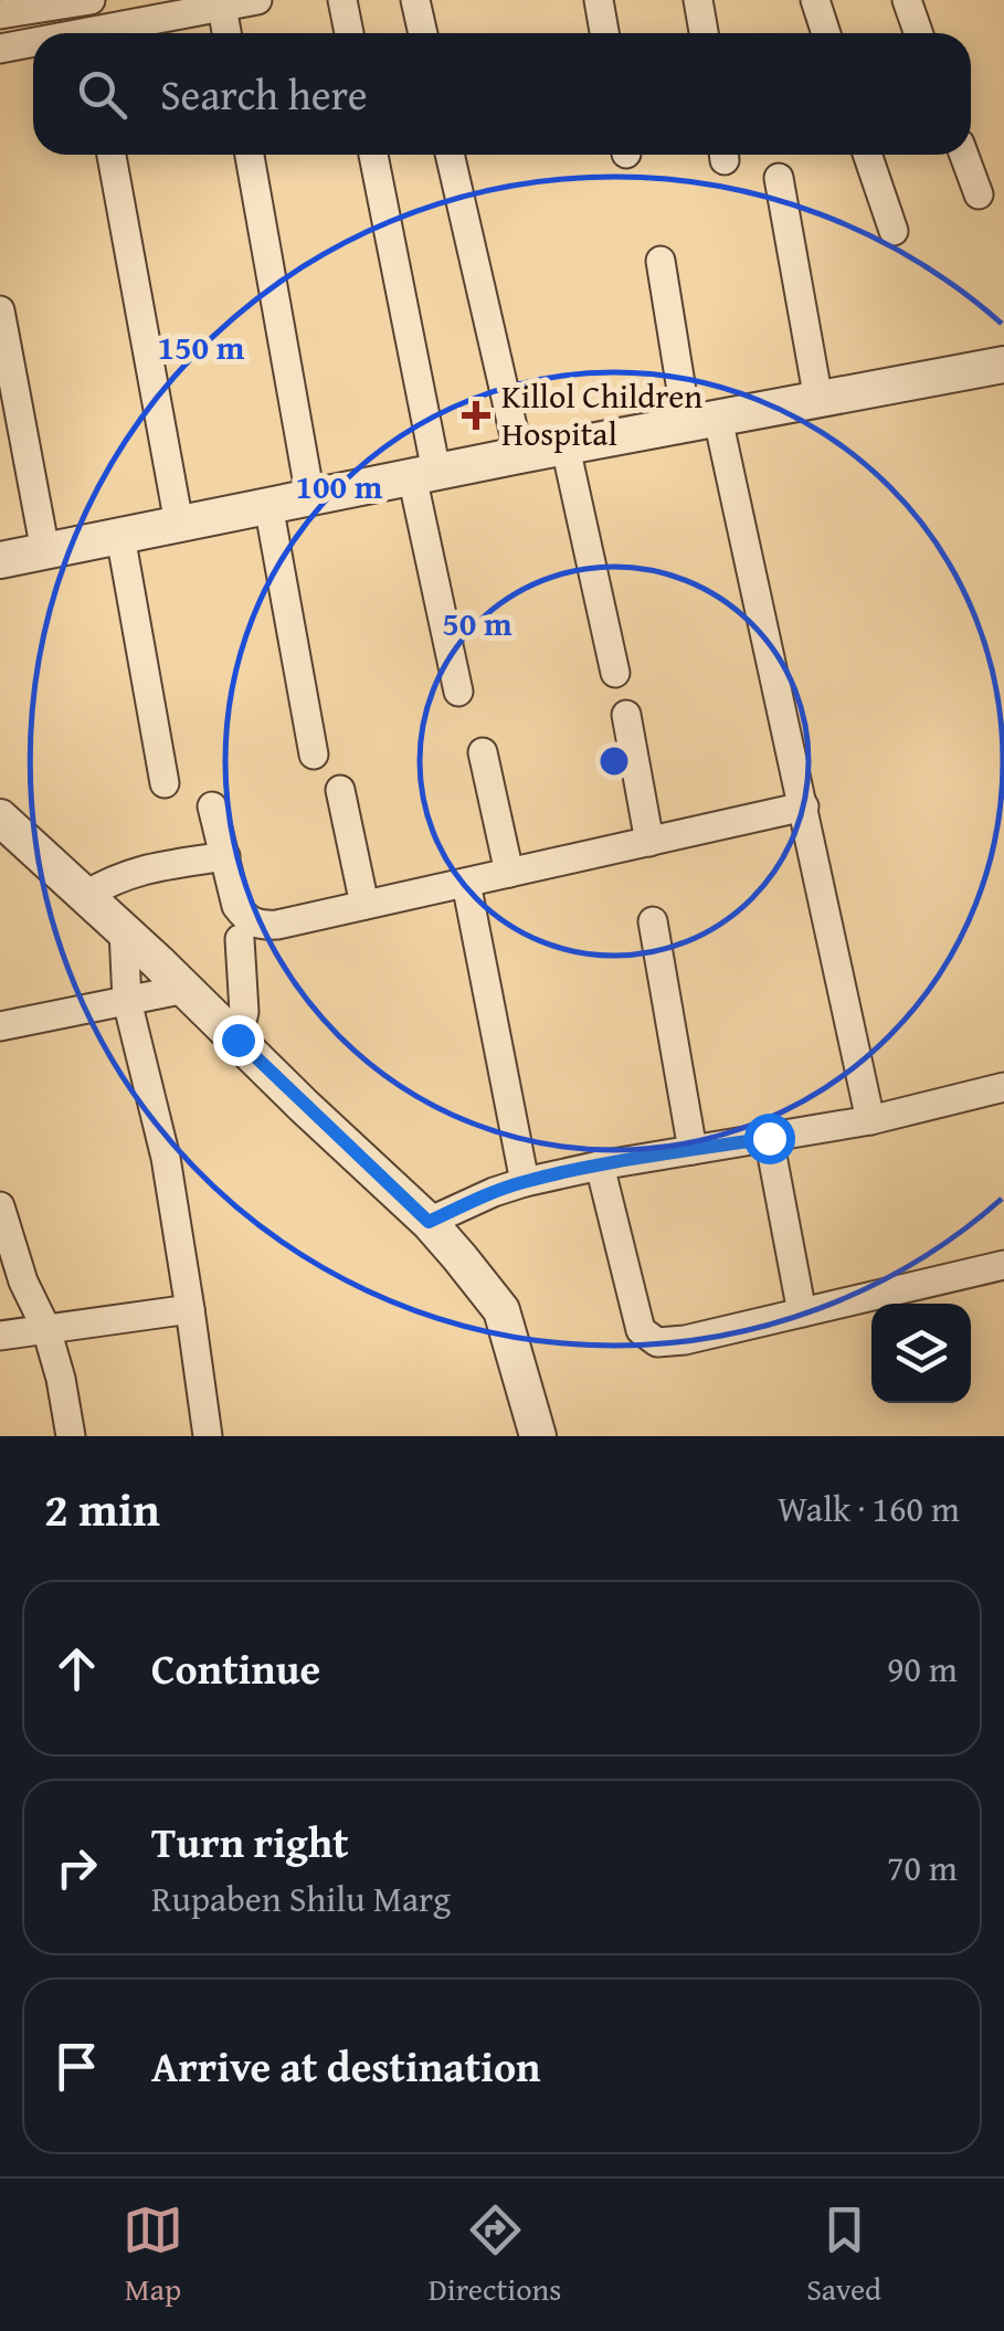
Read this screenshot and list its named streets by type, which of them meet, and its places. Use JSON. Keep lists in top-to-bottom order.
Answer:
{
  "places": {
    "health": ["Killol Children Hospital"]
  },
  "page": {
    "search": "Search here",
    "heading": ["2 min", "Walk · 160 m"],
    "list": [
      ["Continue", "90 m"],
      ["Turn right", "Rupaben Shilu Marg", "70 m"],
      "Arrive at destination"
    ],
    "nav": ["Map", "Directions", "Saved"]
  },
  "rings": ["150 m", "100 m", "50 m"]
}
